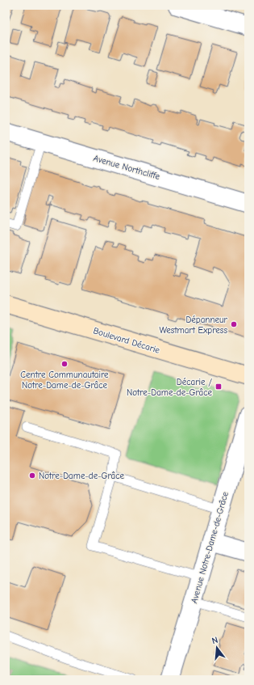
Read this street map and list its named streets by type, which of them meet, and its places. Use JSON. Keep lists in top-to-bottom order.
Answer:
{
  "streets": {
    "main road": ["Boulevard Décarie"],
    "street": ["Avenue Northcliffe", "Avenue Notre-Dame-de-Grâce"]
  },
  "places": {
    "other": ["Dépanneur Westmart Express", "Centre Communautaire Notre-Dame-de-Grâce", "Notre-Dame-de-Grâce"],
    "transit": ["Décarie / Notre-Dame-de-Grâce"]
  },
  "north": "top"
}
